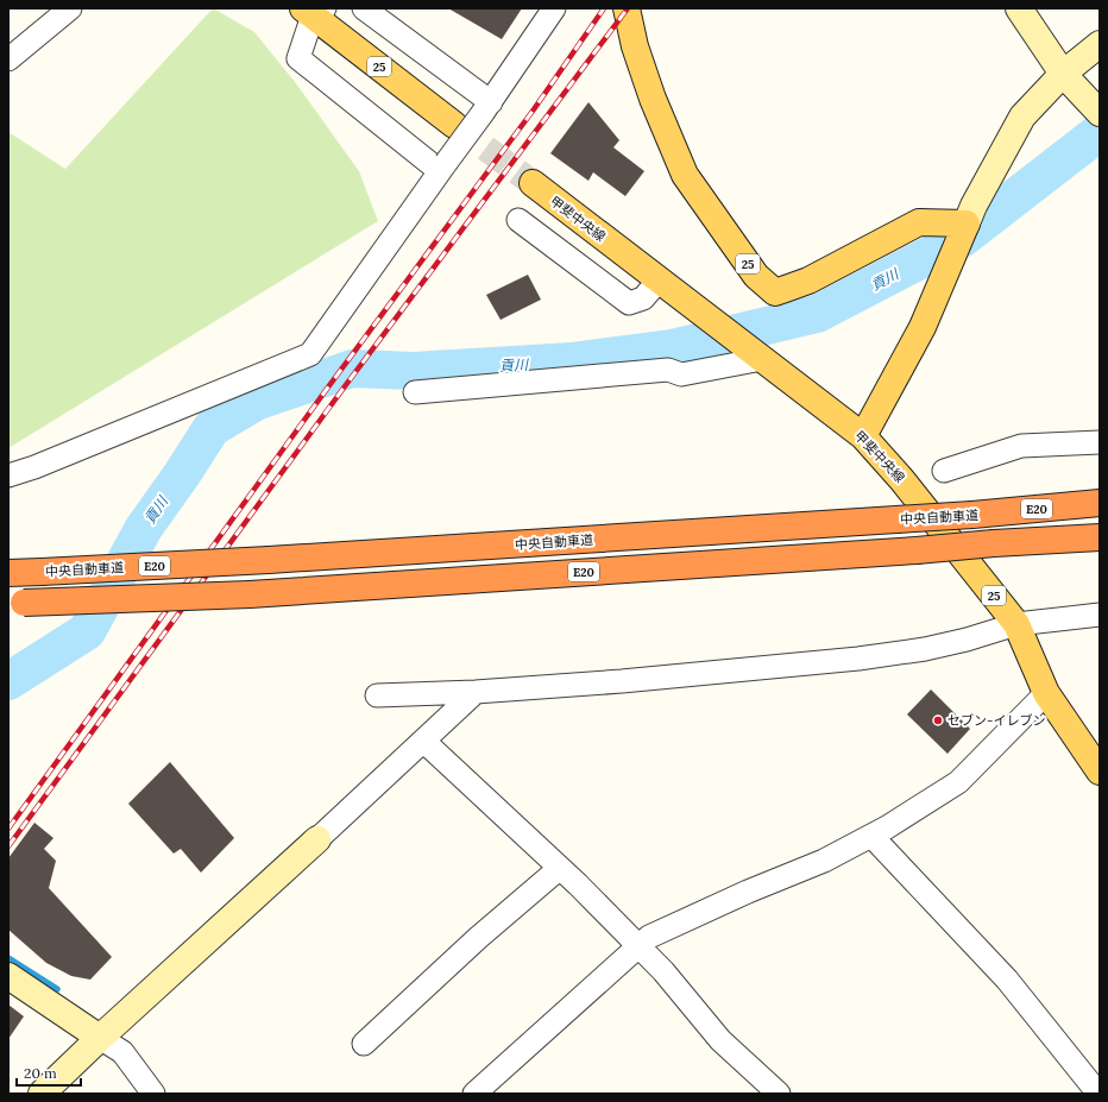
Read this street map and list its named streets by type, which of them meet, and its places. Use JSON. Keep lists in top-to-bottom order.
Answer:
{
  "streets": {
    "highway": ["E20", "中央自動車道"],
    "main road": ["25", "甲斐中央線"]
  },
  "water": ["貢川"],
  "places": ["セブン-イレブン"],
  "scale_bar": "20 m"
}
